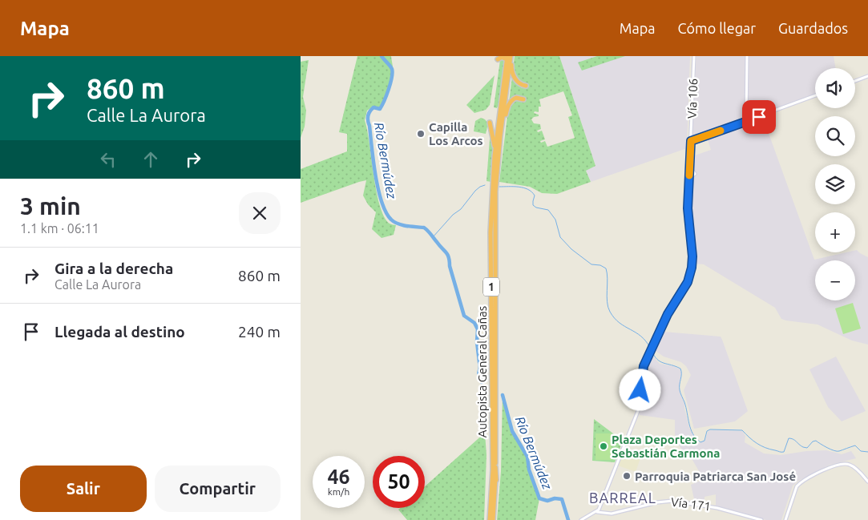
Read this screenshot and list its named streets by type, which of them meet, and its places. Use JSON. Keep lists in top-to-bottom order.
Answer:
{
  "streets": {
    "highway": ["1", "Autopista General Cañas"],
    "main road": ["Vía 106", "Vía 171"]
  },
  "crossings": [
    ["Vía 106", "Vía 171"]
  ],
  "districts": ["BARREAL"],
  "water": ["Río Bermúdez"],
  "places": ["Capilla Los Arcos", "Plaza Deportes Sebastián Carmona", "Parroquia Patriarca San José"],
  "page": {
    "header": "Mapa",
    "nav": ["Mapa", "Cómo llegar", "Guardados"],
    "turn": ["860 m", "Calle La Aurora"],
    "map_buttons": ["+", "−"],
    "heading": ["3 min", "1.1 km · 06:11"],
    "list": [
      {
        "name": "Gira a la derecha",
        "note": "Calle La Aurora",
        "value": "860 m"
      },
      {
        "name": "Llegada al destino",
        "value": "240 m"
      }
    ],
    "speed": "46 km/h",
    "limit": "50",
    "buttons": ["Salir", "Compartir"]
  }
}
